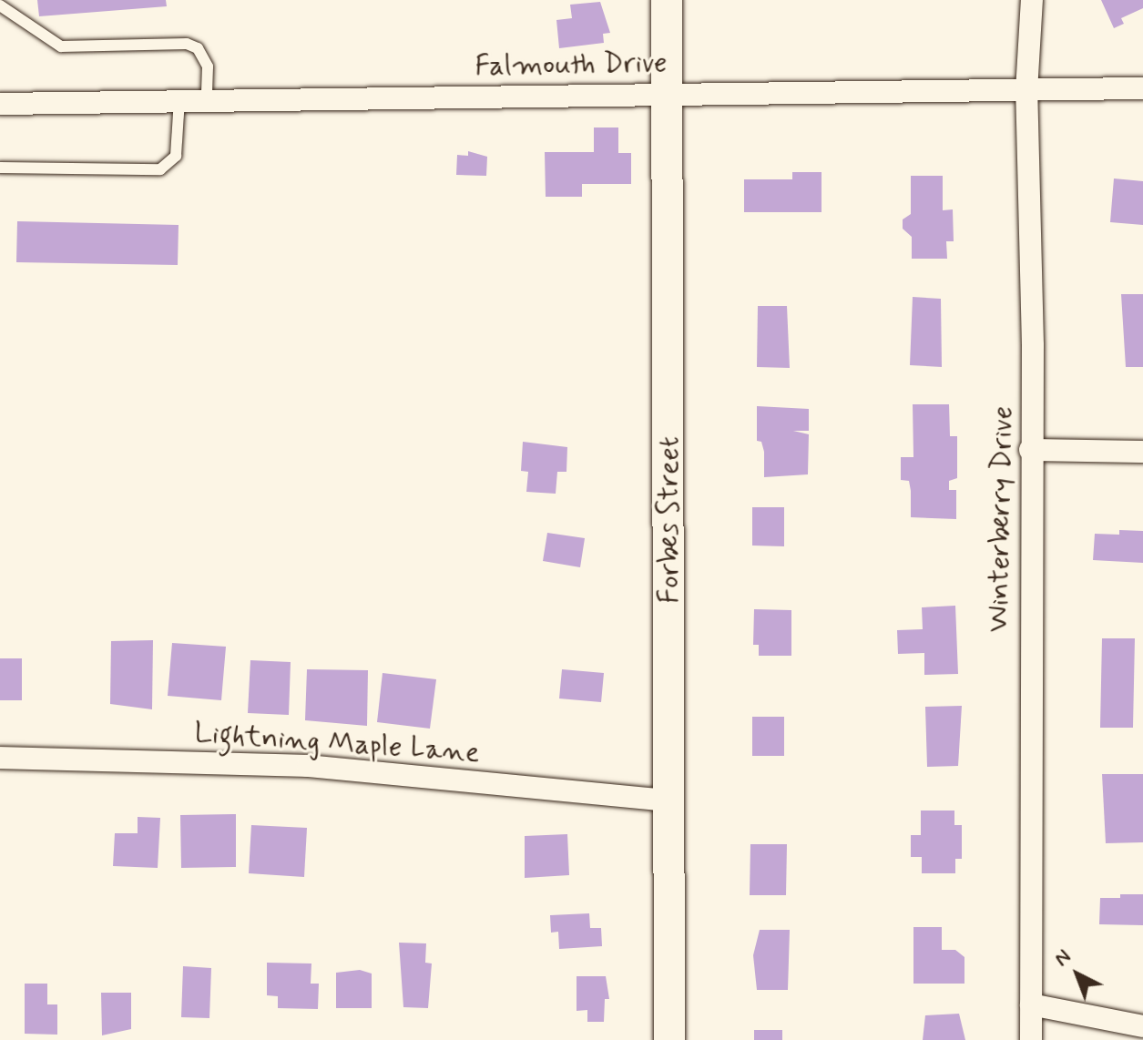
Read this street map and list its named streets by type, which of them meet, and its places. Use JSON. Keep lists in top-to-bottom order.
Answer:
{
  "streets": {
    "street": [
      "Falmouth Drive",
      "Winterberry Drive",
      "Forbes Street",
      "Lightning Maple Lane"
    ]
  },
  "crossings": [
    ["Falmouth Drive", "Winterberry Drive"],
    ["Falmouth Drive", "Forbes Street"],
    ["Forbes Street", "Lightning Maple Lane"]
  ],
  "north": "top left"
}
